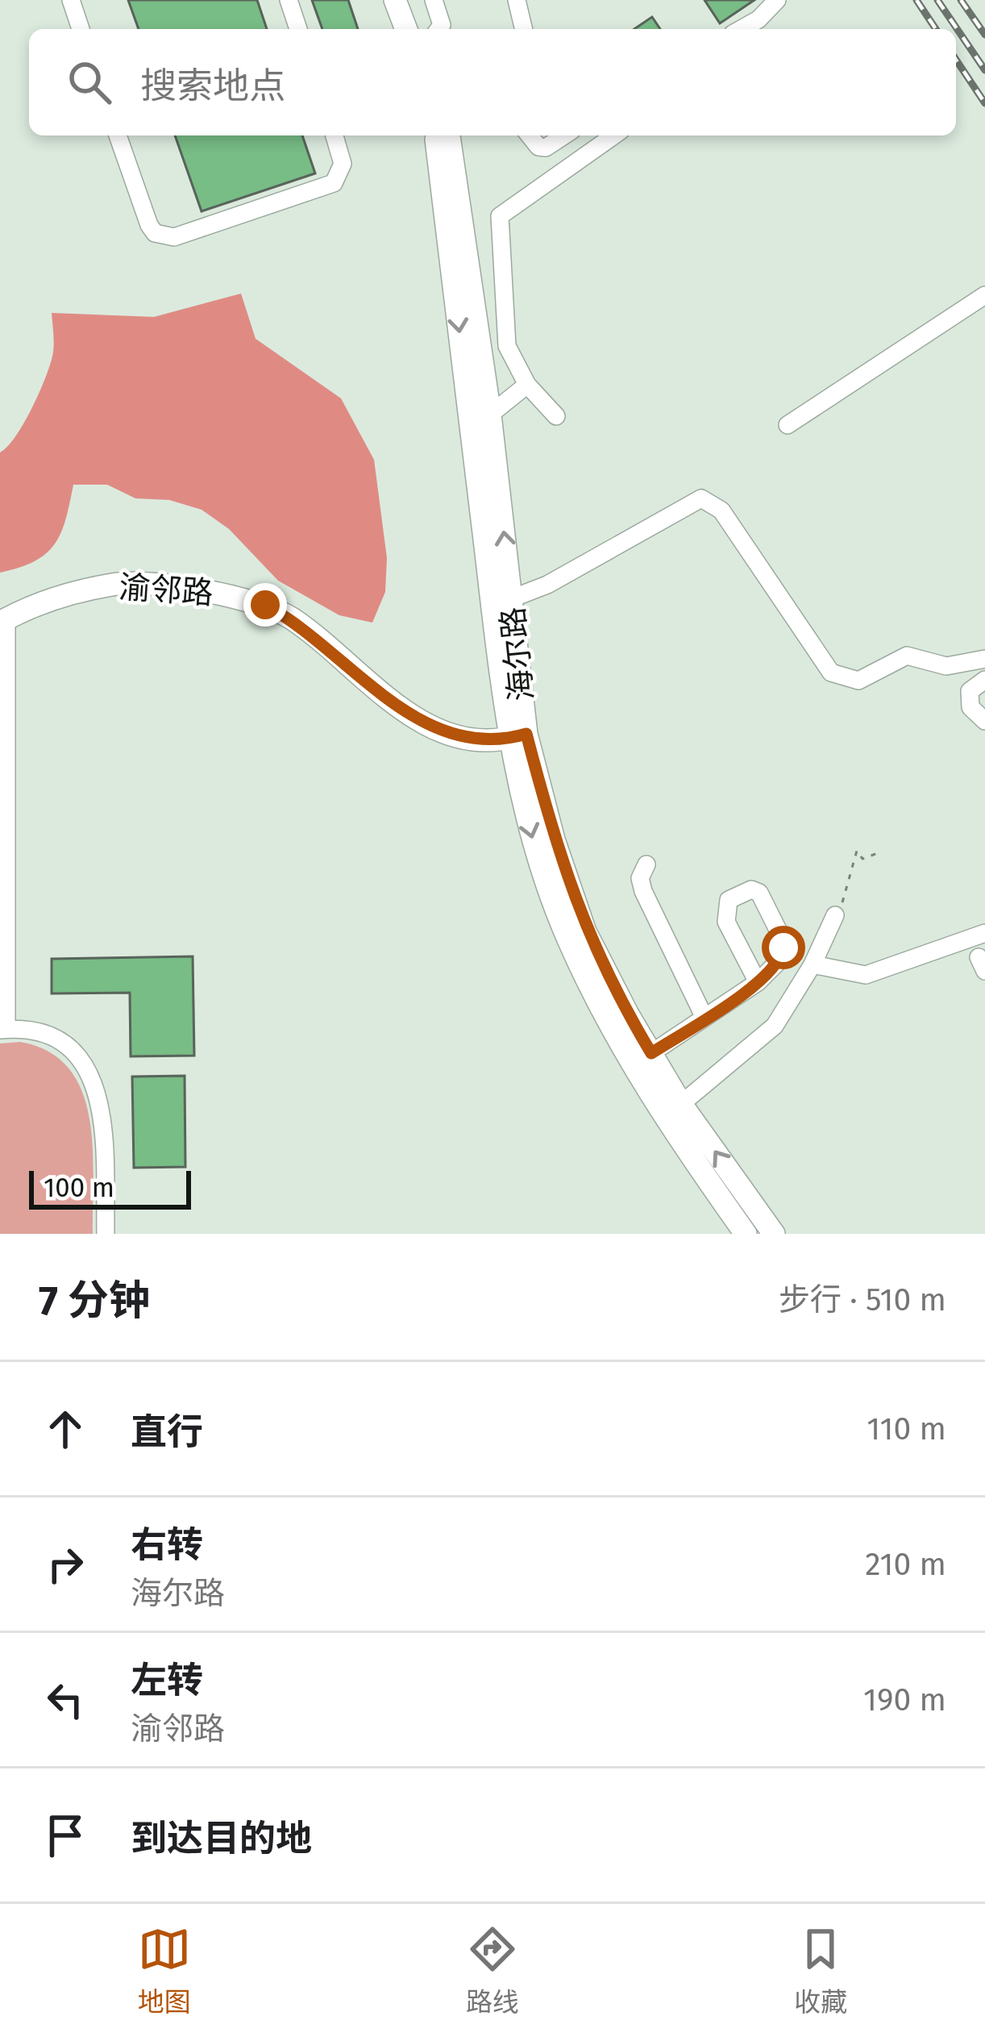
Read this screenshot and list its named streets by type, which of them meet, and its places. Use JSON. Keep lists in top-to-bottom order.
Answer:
{
  "streets": {
    "main road": ["渝邻路", "海尔路"]
  },
  "crossings": [
    ["渝邻路", "海尔路"]
  ],
  "scale_bar": "100 m",
  "page": {
    "search": "搜索地点",
    "scale": "100 m",
    "heading": ["7 分钟", "步行 · 510 m"],
    "list": [
      ["直行", "110 m"],
      ["右转", "海尔路", "210 m"],
      ["左转", "渝邻路", "190 m"],
      "到达目的地"
    ],
    "nav": ["地图", "路线", "收藏"]
  }
}
